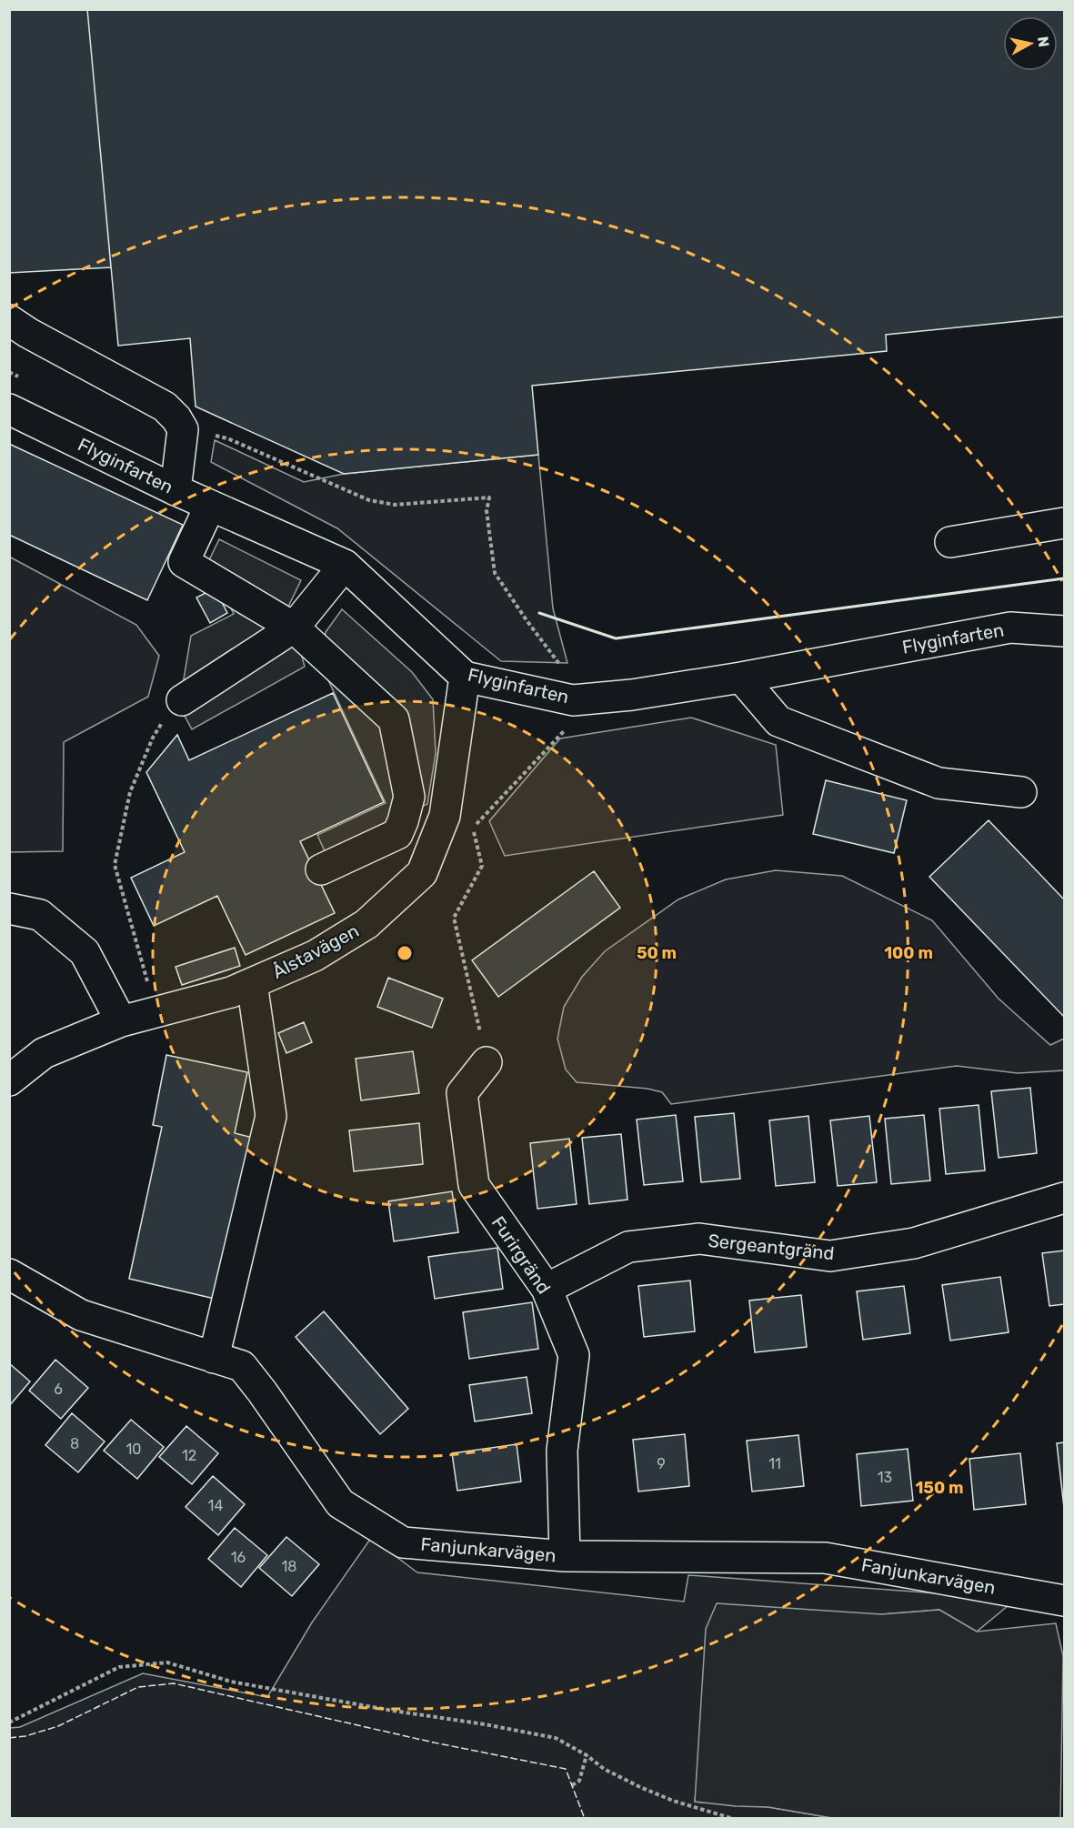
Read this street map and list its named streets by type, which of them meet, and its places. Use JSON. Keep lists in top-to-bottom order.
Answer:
{
  "streets": {
    "street": [
      "Flyginfarten",
      "Ålstavägen",
      "Sergeantgränd",
      "Furirgränd",
      "Fanjunkarvägen"
    ]
  },
  "crossings": [
    ["Flyginfarten", "Ålstavägen"],
    ["Sergeantgränd", "Furirgränd"],
    ["Furirgränd", "Fanjunkarvägen"]
  ],
  "house_numbers": [
    "6",
    "8",
    "10",
    "12",
    "9",
    "11",
    "13",
    "14",
    "16",
    "18"
  ],
  "north": "right",
  "rings": ["50 m", "100 m", "150 m"]
}
